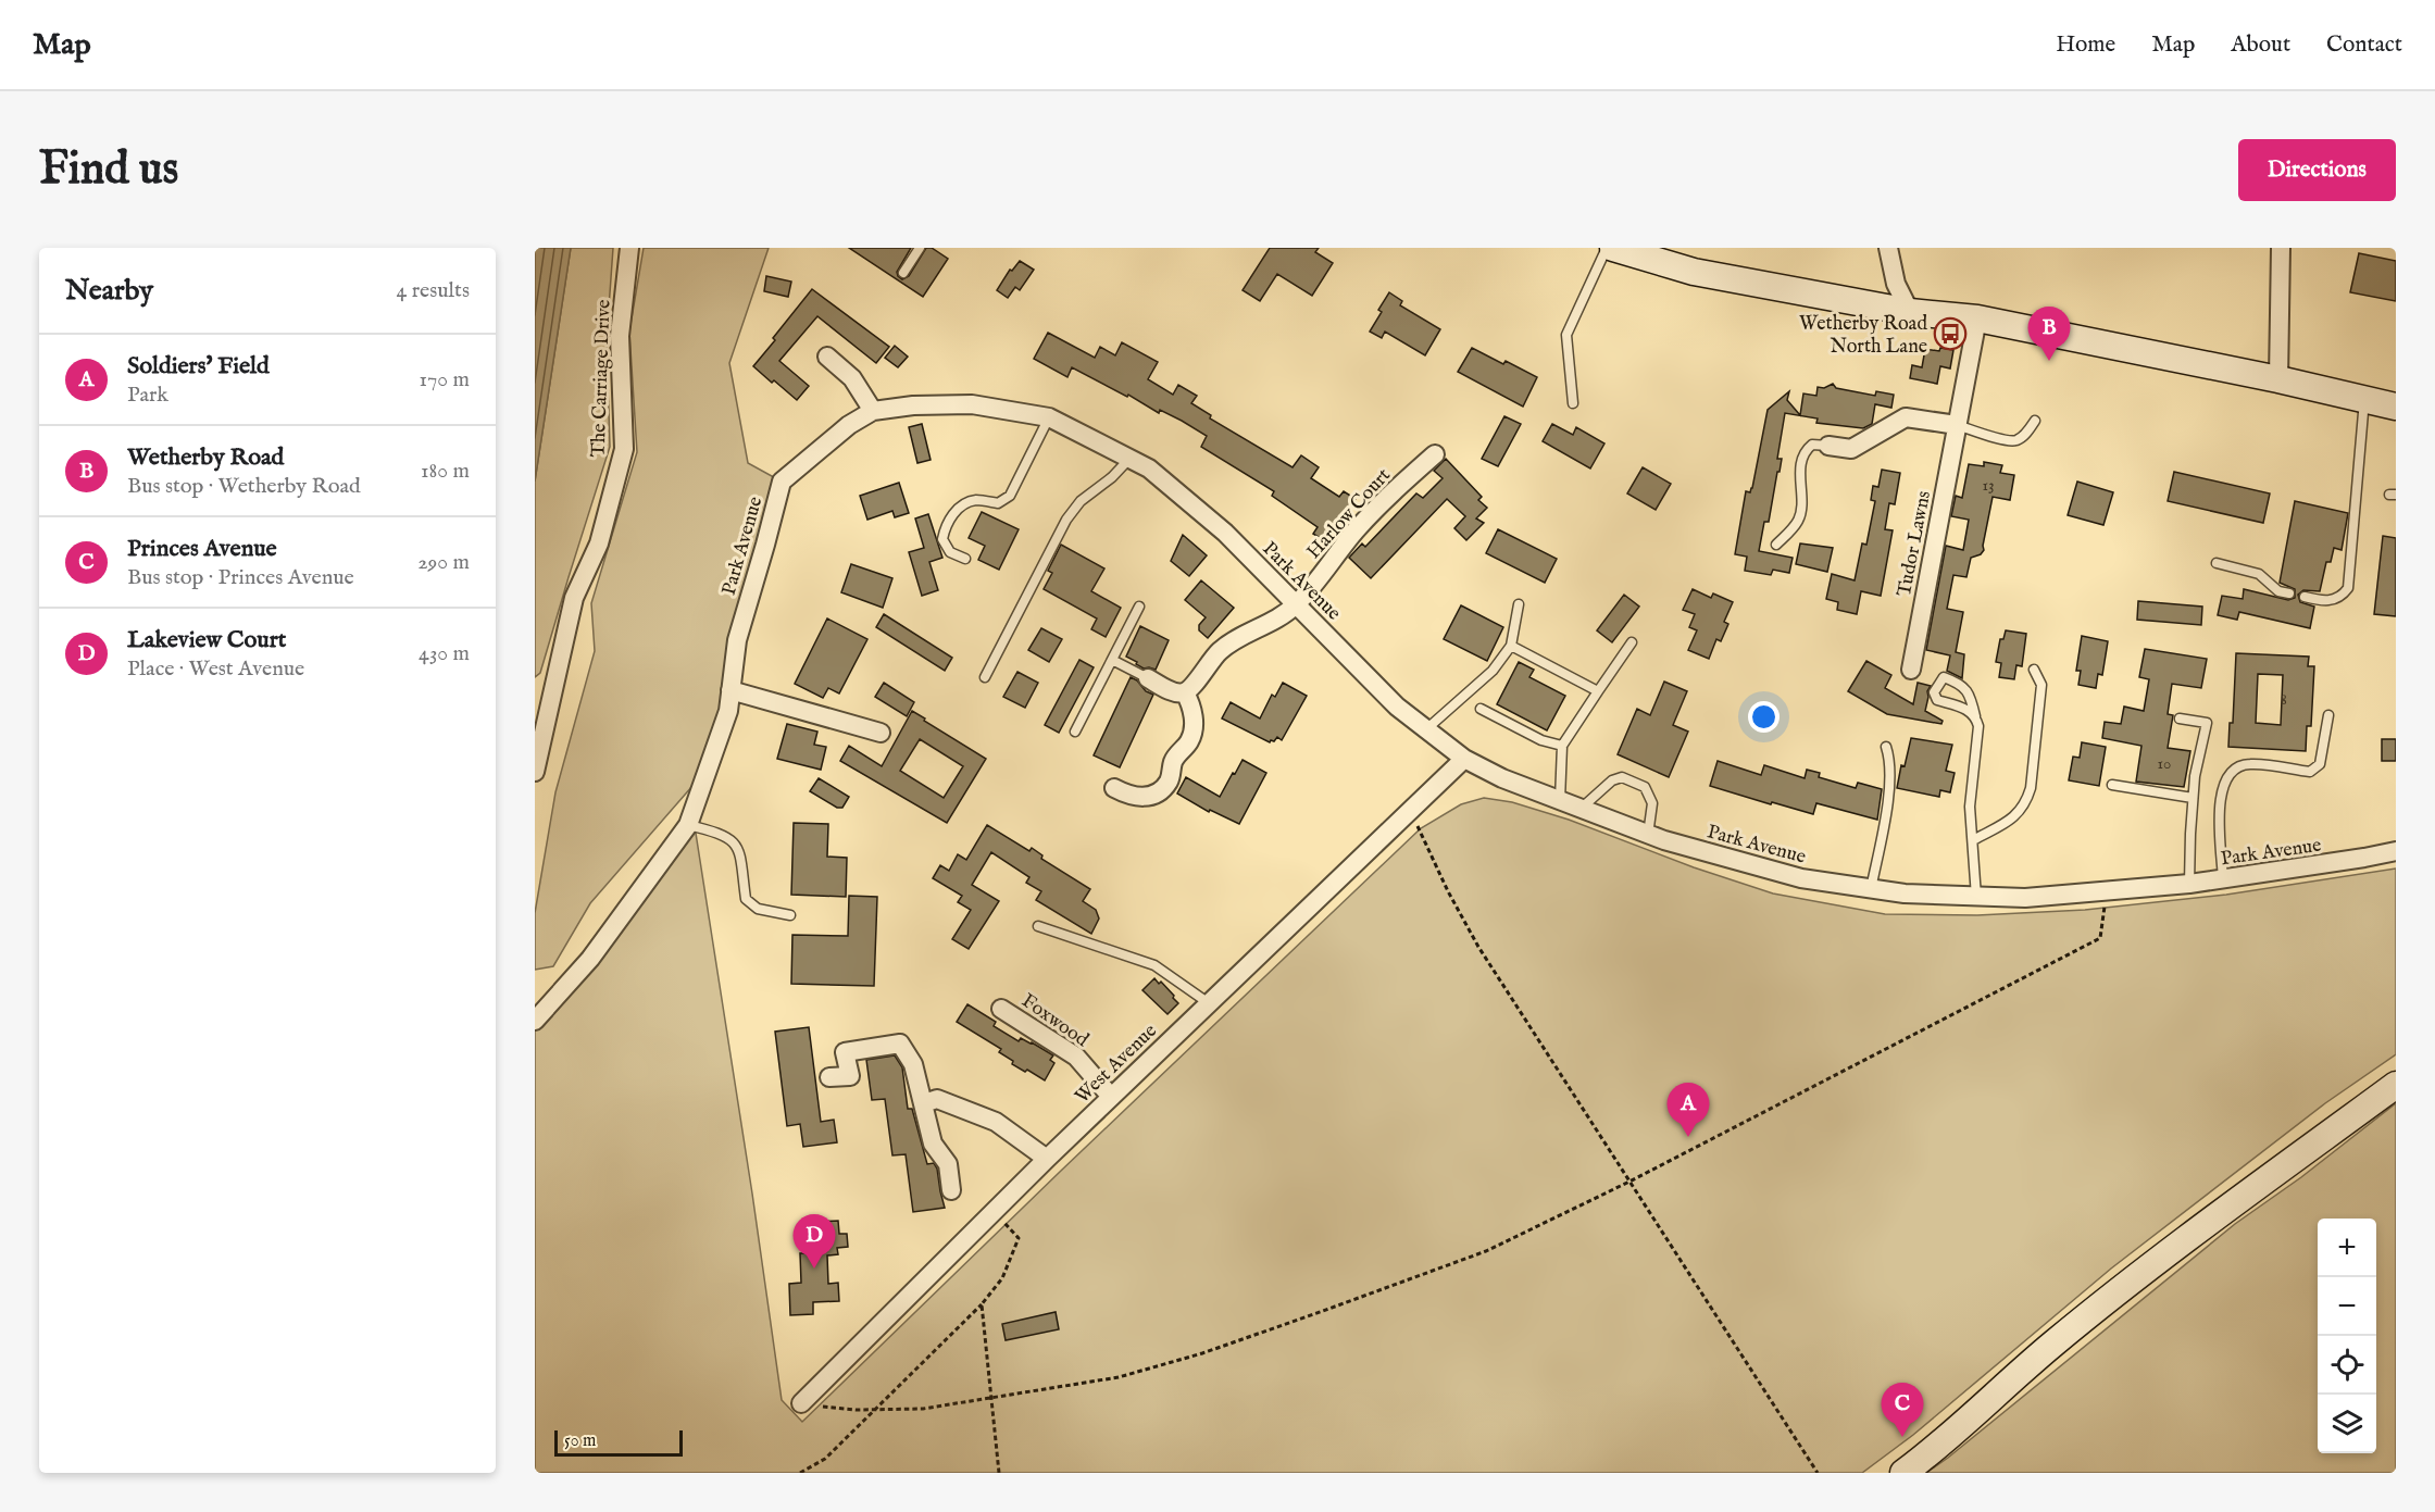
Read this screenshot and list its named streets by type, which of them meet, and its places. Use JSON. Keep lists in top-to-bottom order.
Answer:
{
  "streets": {
    "street": [
      "The Carriage Drive",
      "Harlow Court",
      "Tudor Lawns",
      "Park Avenue",
      "Foxwood",
      "West Avenue"
    ]
  },
  "crossings": [
    ["Harlow Court", "Park Avenue"],
    ["Park Avenue", "West Avenue"],
    ["Foxwood", "West Avenue"]
  ],
  "places": {
    "bus stop": ["Wetherby Road North Lane"]
  },
  "house_numbers": ["13", "8", "10"],
  "scale_bar": "50 m",
  "page": {
    "header": "Map",
    "nav": [
      "Home",
      "Map",
      "About",
      "Contact"
    ],
    "buttons": "Directions",
    "title": "Find us",
    "heading": ["Nearby", "4 results"],
    "pins": [
      "B",
      "A",
      "D",
      "C"
    ],
    "list": [
      {
        "mark": "A",
        "name": "Soldiers' Field",
        "note": "Park",
        "value": "170 m"
      },
      {
        "mark": "B",
        "name": "Wetherby Road",
        "note": "Bus stop · Wetherby Road",
        "value": "180 m"
      },
      {
        "mark": "C",
        "name": "Princes Avenue",
        "note": "Bus stop · Princes Avenue",
        "value": "290 m"
      },
      {
        "mark": "D",
        "name": "Lakeview Court",
        "note": "Place · West Avenue",
        "value": "430 m"
      }
    ],
    "map_buttons": ["+", "−"],
    "scale": "50 m"
  }
}
